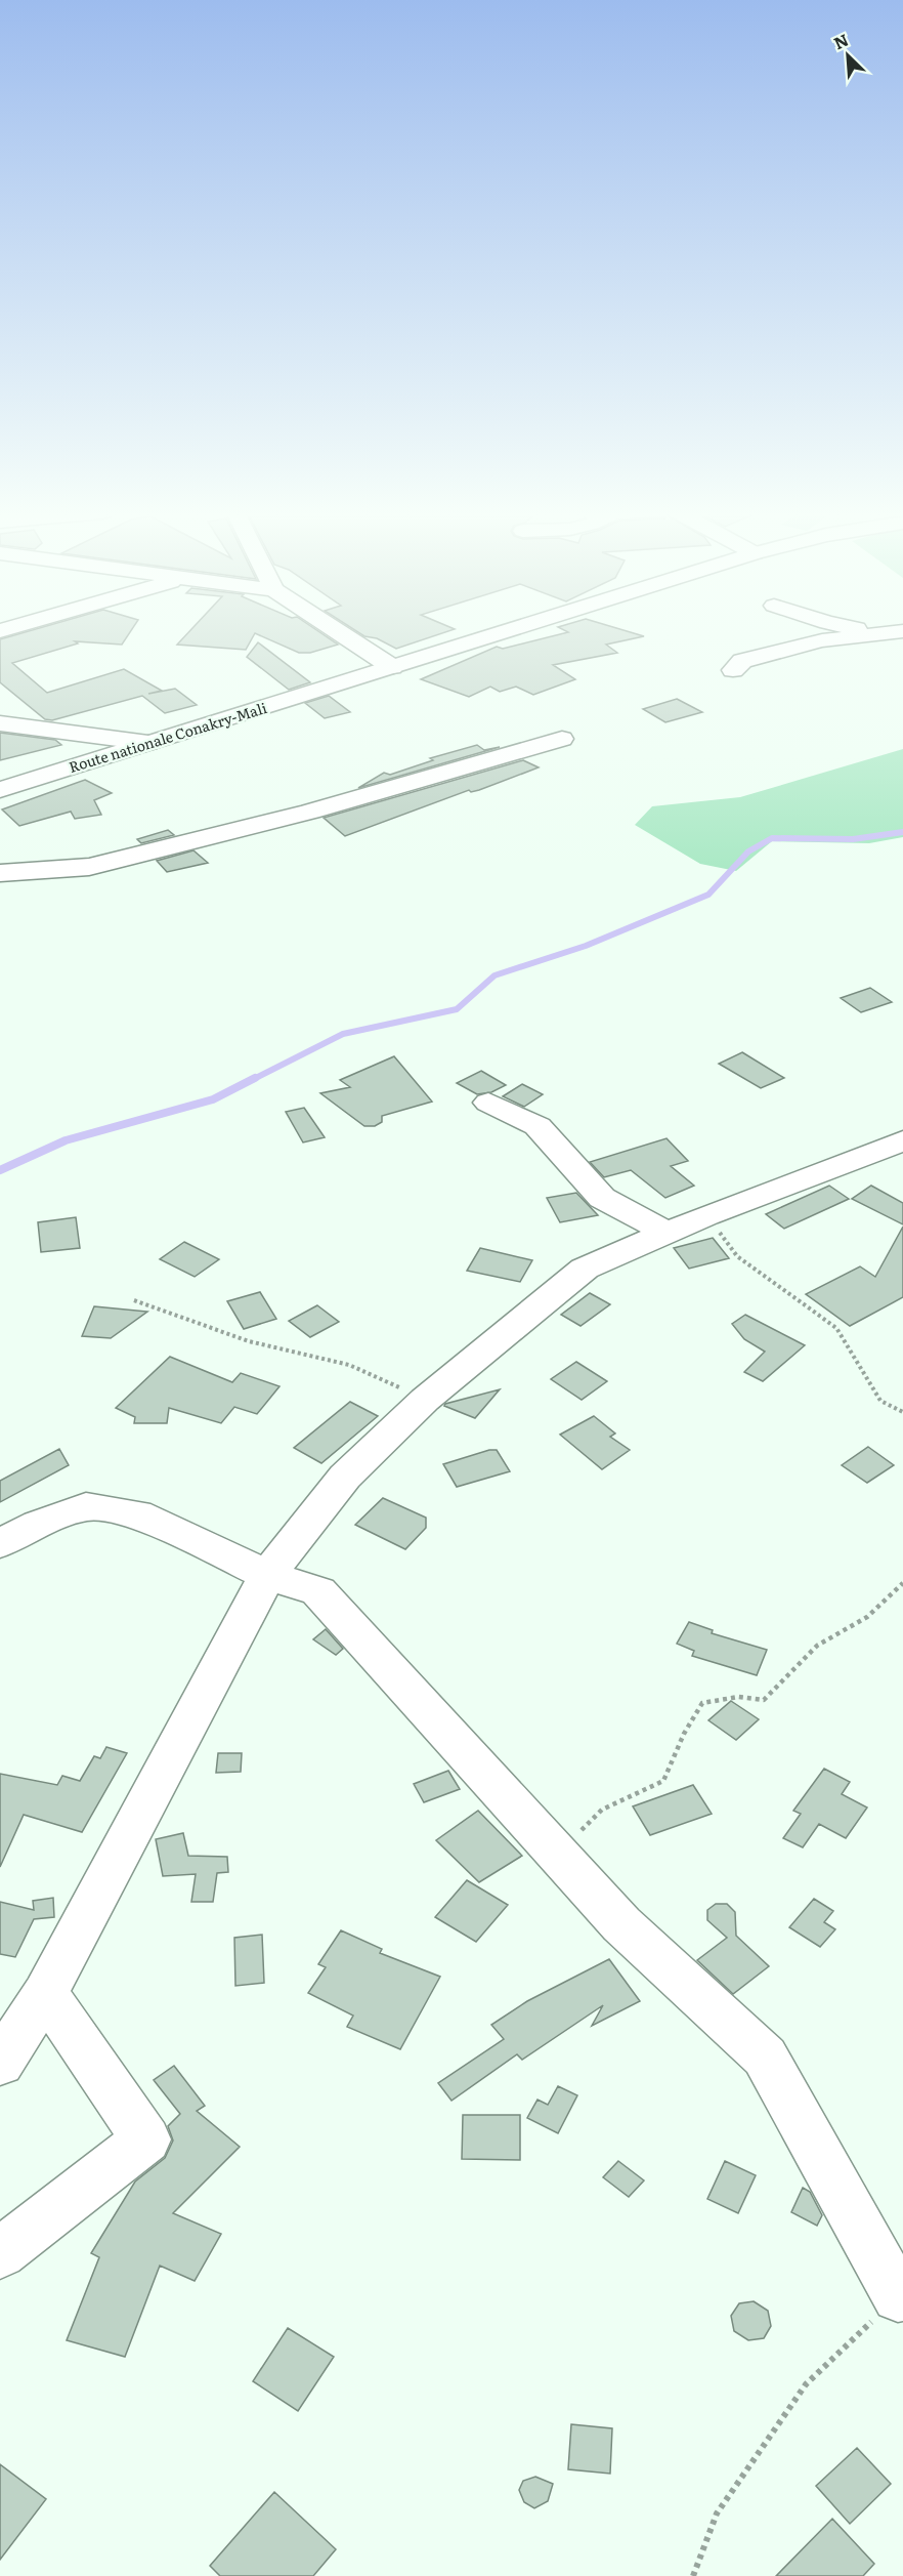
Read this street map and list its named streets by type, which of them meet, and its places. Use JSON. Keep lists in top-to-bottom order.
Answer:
{
  "streets": {
    "main road": ["Route nationale Conakry-Mali"]
  },
  "north": "top left"
}
